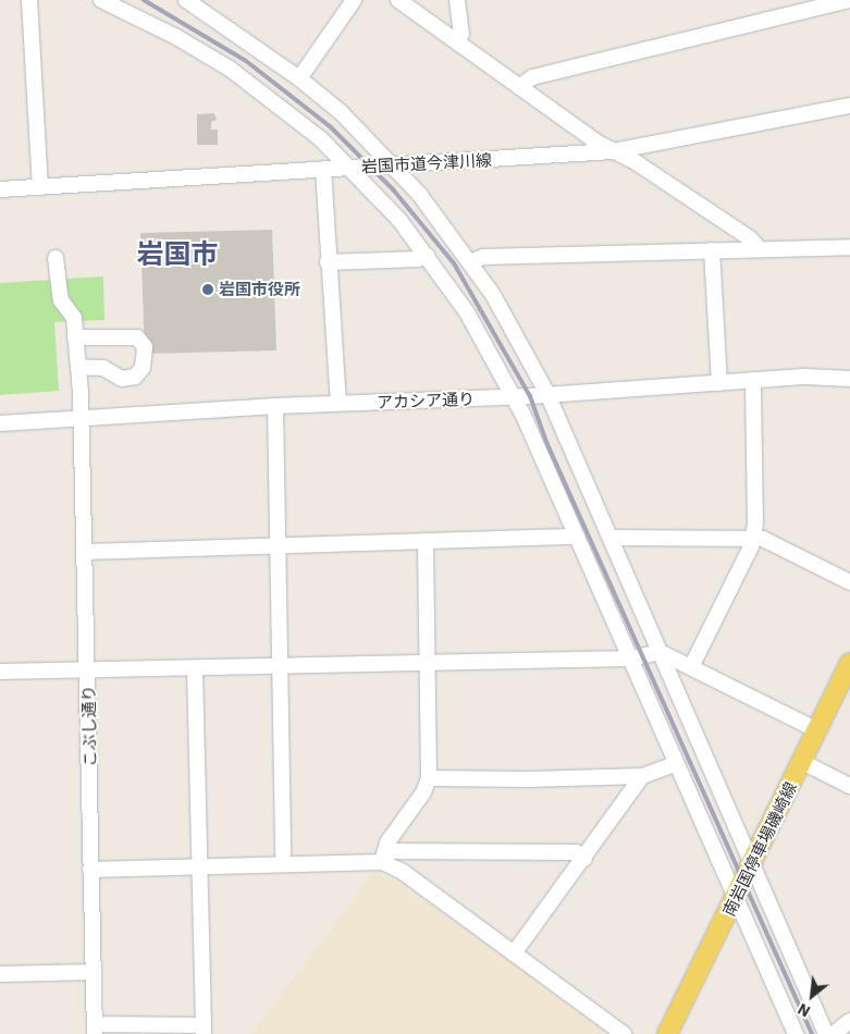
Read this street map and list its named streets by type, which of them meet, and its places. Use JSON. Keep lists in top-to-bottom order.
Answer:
{
  "streets": {
    "main road": ["南岩国停車場磯崎線"],
    "street": ["岩国市道今津川線", "アカシア通り", "こぶし通り"]
  },
  "crossings": [
    ["アカシア通り", "こぶし通り"]
  ],
  "districts": ["岩国市"],
  "places": ["岩国市役所"],
  "north": "bottom left"
}
